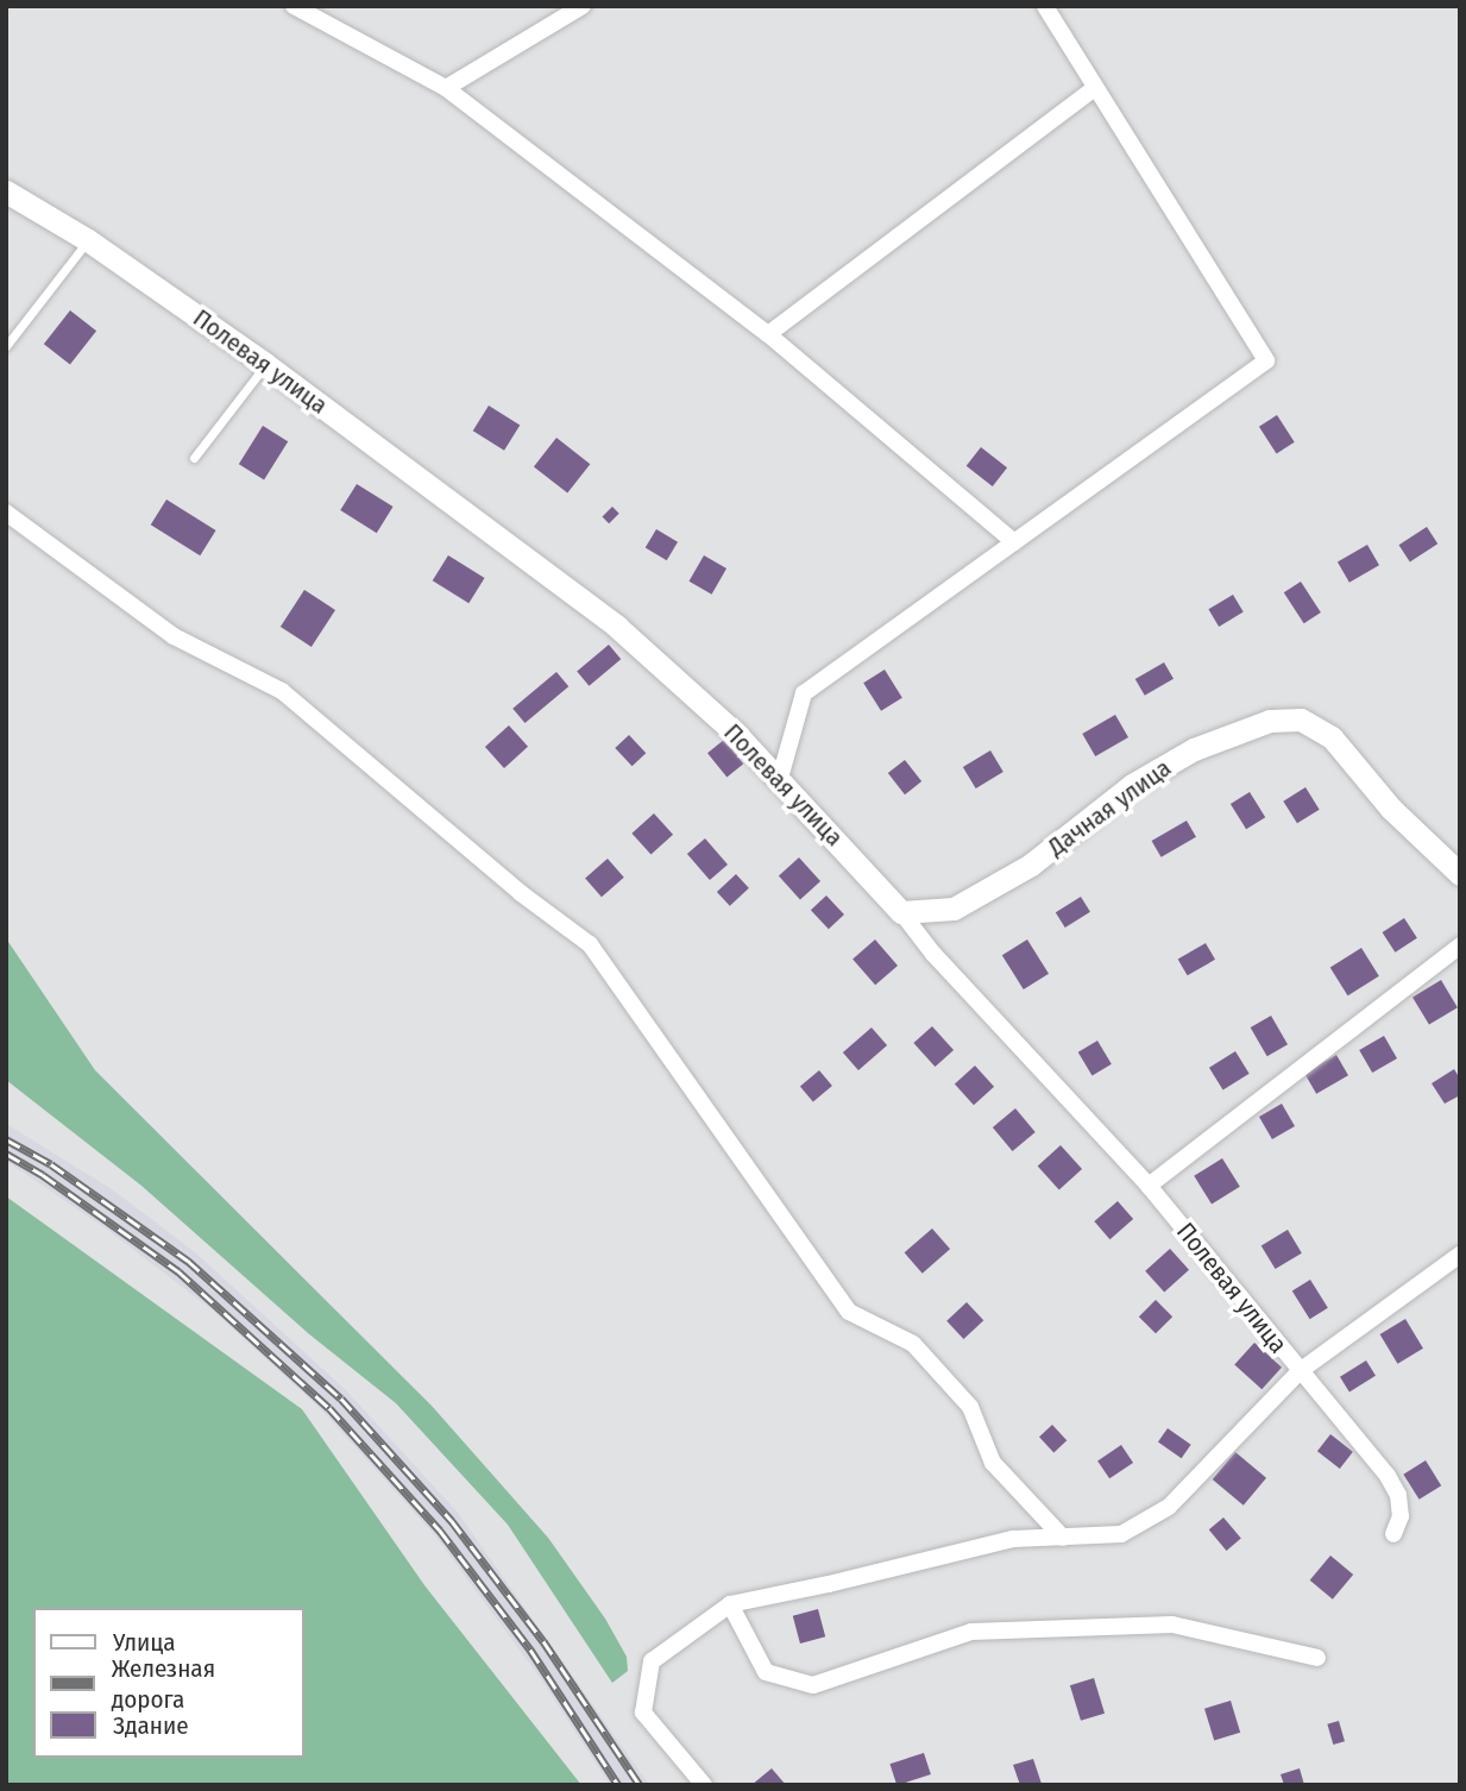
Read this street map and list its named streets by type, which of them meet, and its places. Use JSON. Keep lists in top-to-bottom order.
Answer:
{
  "streets": {
    "street": ["Полевая улица", "Дачная улица"]
  },
  "crossings": [
    ["Полевая улица", "Дачная улица"]
  ],
  "legend": ["Улица", "Железная дорога", "Здание"]
}
